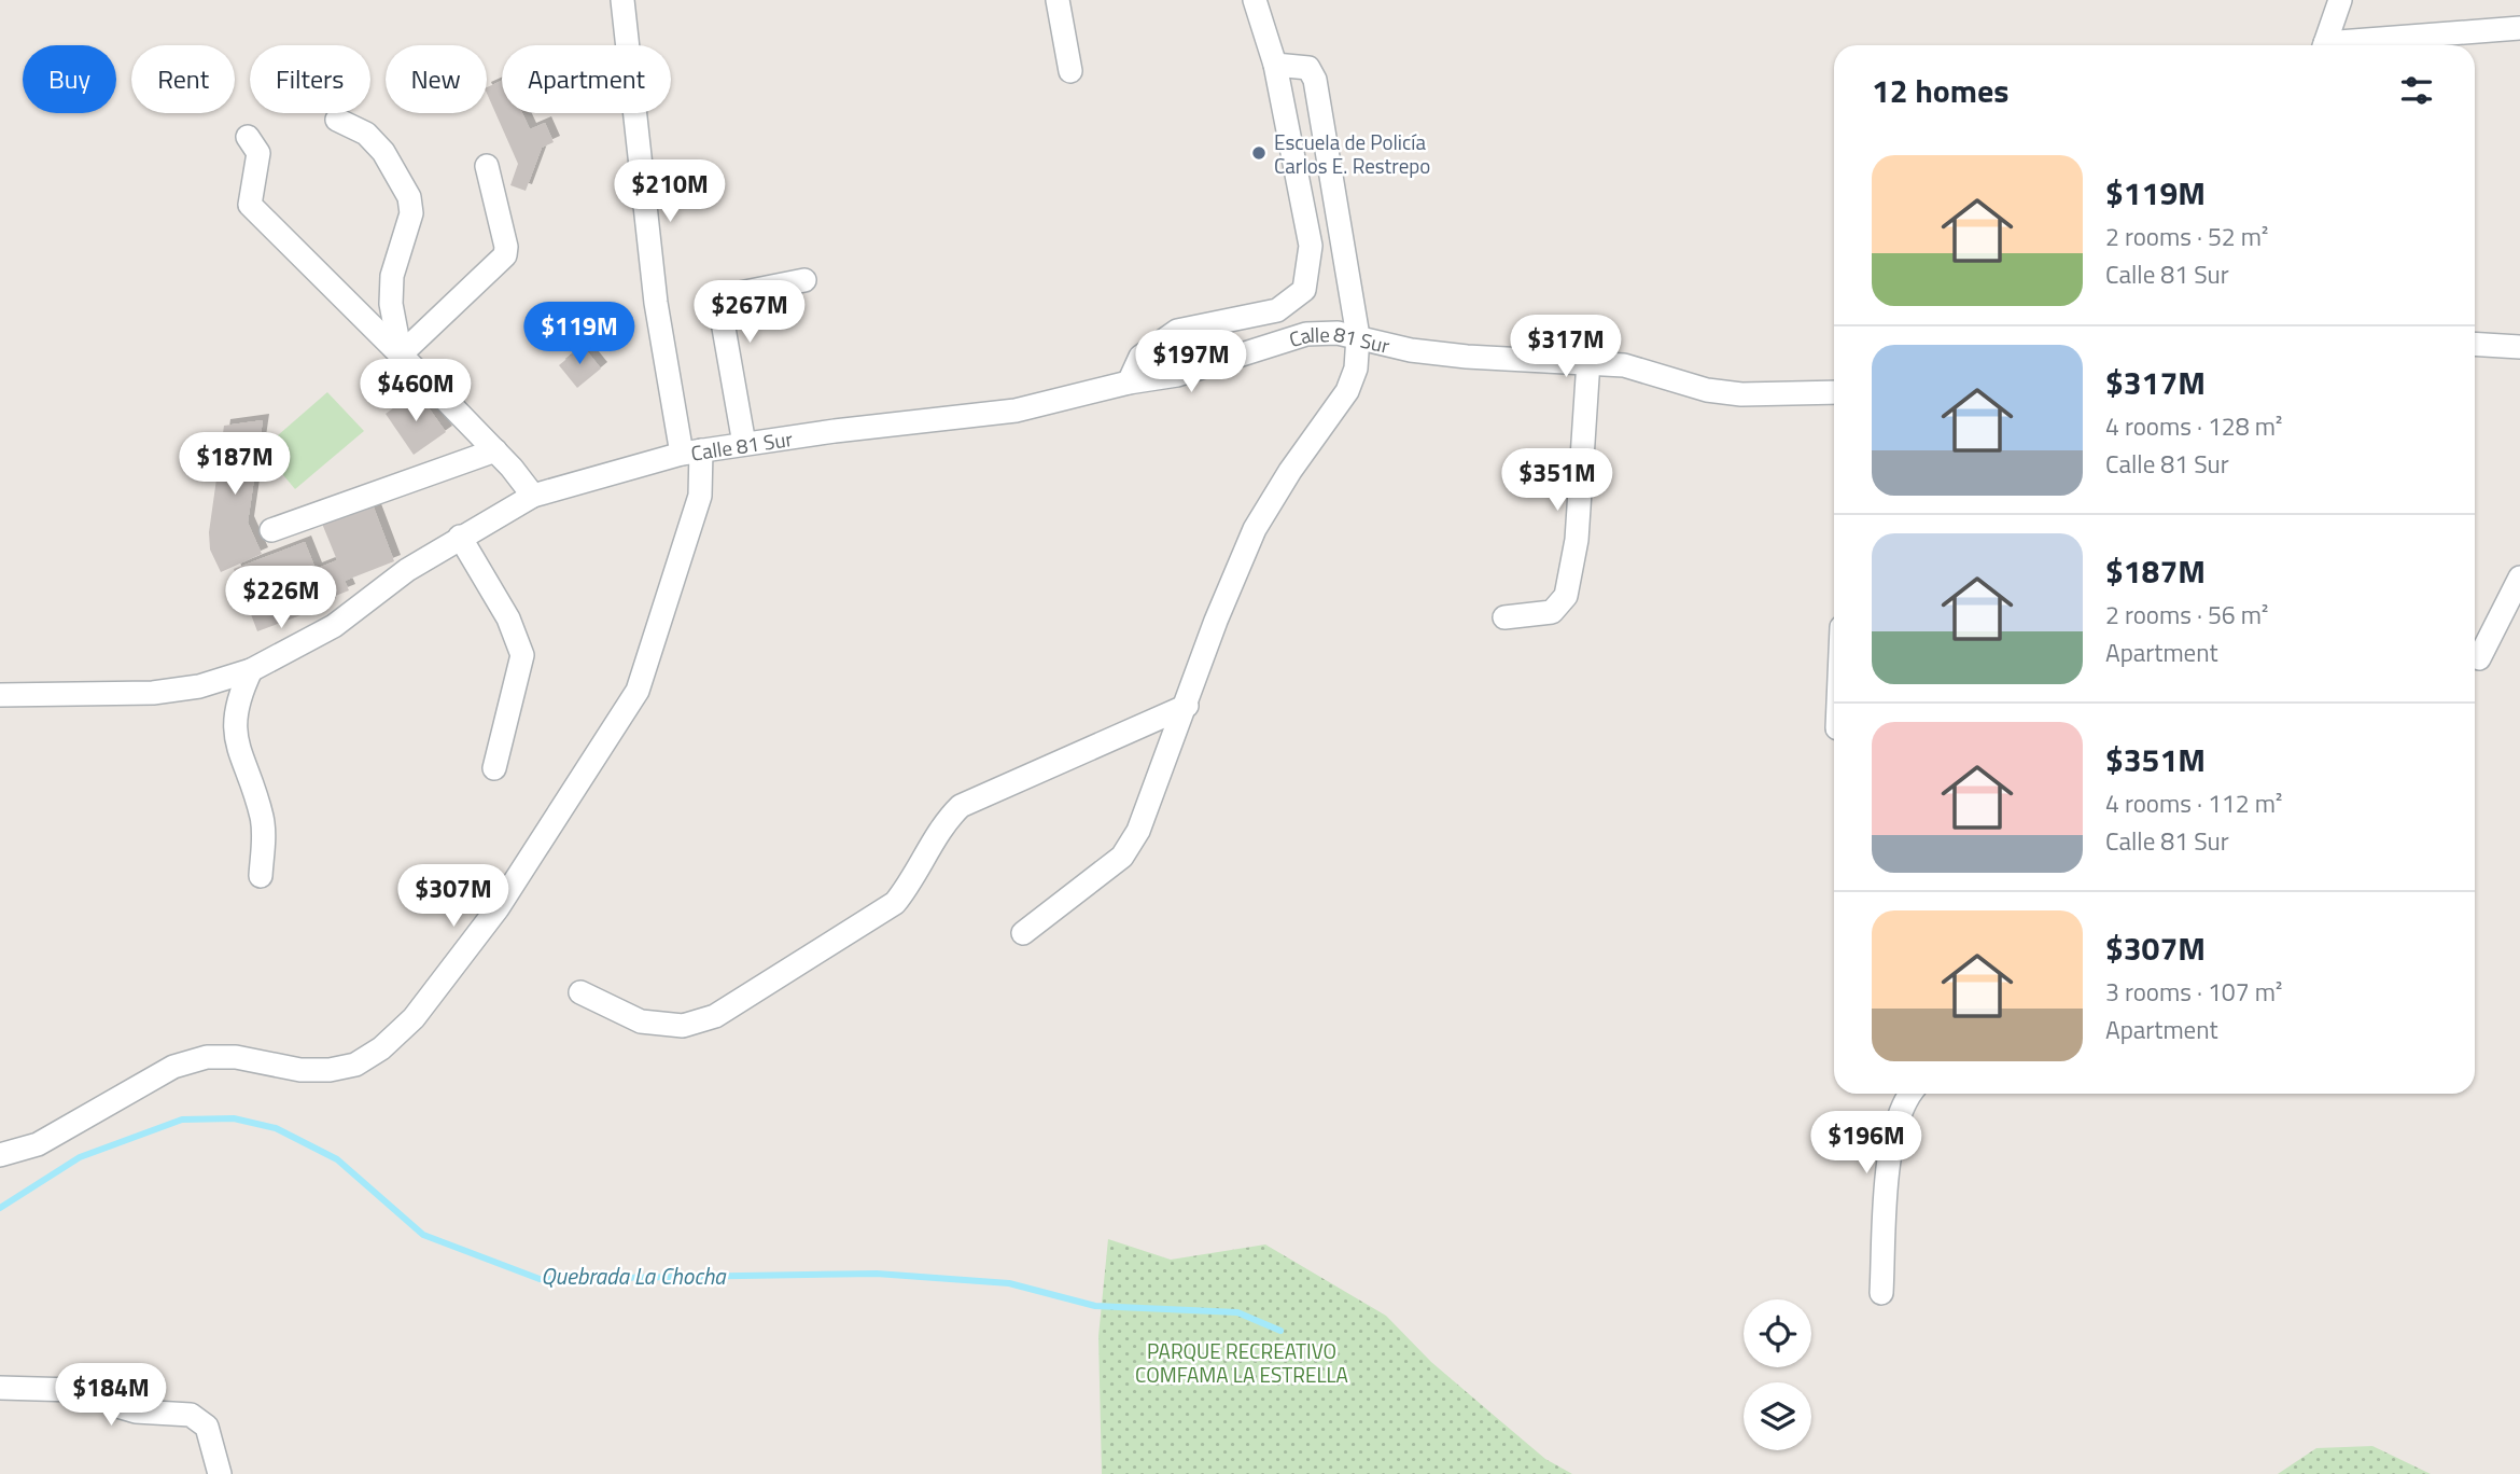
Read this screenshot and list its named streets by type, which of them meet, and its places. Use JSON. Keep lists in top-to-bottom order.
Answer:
{
  "streets": {
    "street": ["Calle 81 Sur"]
  },
  "water": ["Quebrada La Chocha"],
  "parks": ["PARQUE RECREATIVO COMFAMA LA ESTRELLA"],
  "places": ["Escuela de Policía Carlos E. Restrepo"],
  "page": {
    "chip": [
      "Buy",
      "Rent",
      "Filters",
      "New",
      "Apartment"
    ],
    "heading": "12 homes",
    "list": [
      {
        "name": "$119M",
        "note": "2 rooms · 52 m² · Calle 81 Sur"
      },
      {
        "name": "$317M",
        "note": "4 rooms · 128 m² · Calle 81 Sur"
      },
      {
        "name": "$187M",
        "note": "2 rooms · 56 m² · Apartment"
      },
      {
        "name": "$351M",
        "note": "4 rooms · 112 m² · Calle 81 Sur"
      },
      {
        "name": "$307M",
        "note": "3 rooms · 107 m² · Apartment"
      }
    ],
    "price": [
      "$210M",
      "$267M",
      "$119M",
      "$317M",
      "$197M",
      "$460M",
      "$187M",
      "$351M",
      "$226M",
      "$307M",
      "$196M",
      "$184M"
    ]
  }
}
